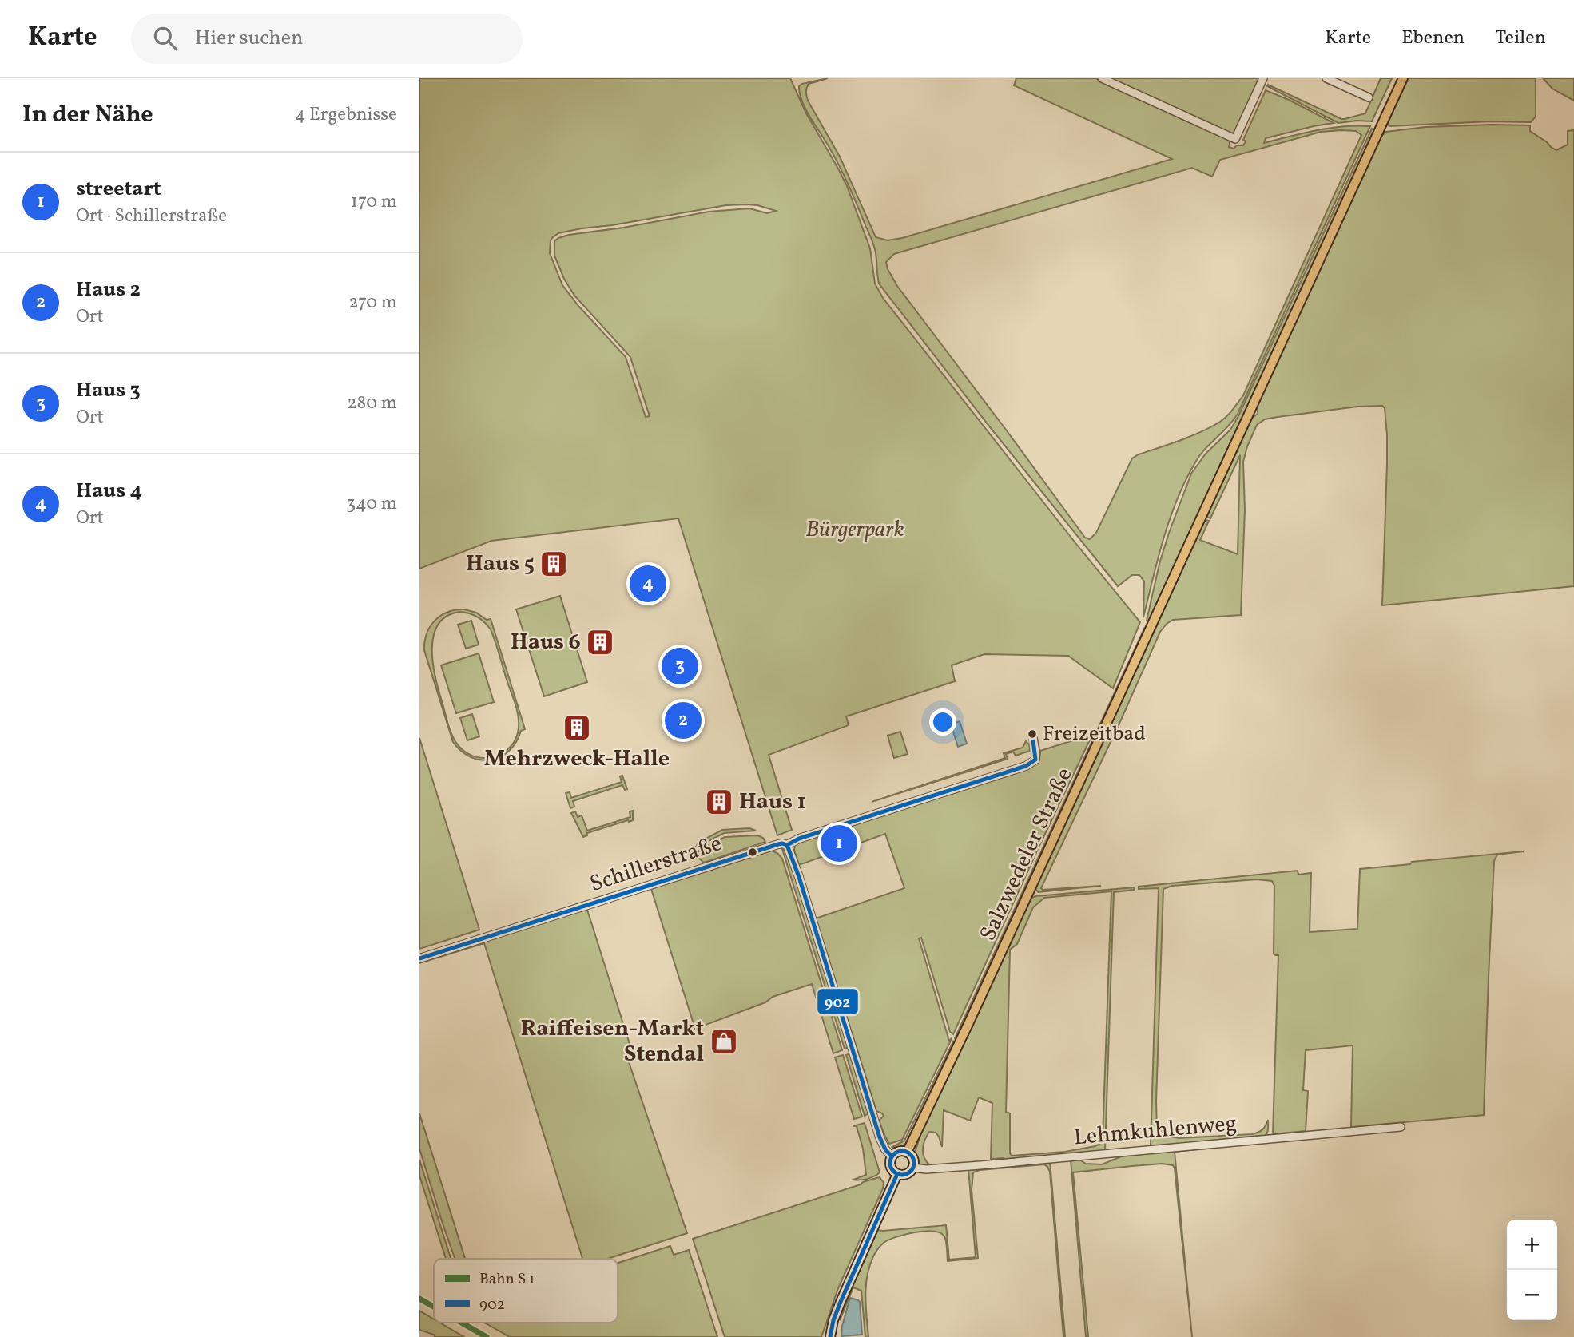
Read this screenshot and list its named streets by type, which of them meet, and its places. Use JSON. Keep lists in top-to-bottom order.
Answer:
{
  "streets": {
    "main road": ["Salzwedeler Straße"],
    "street": ["Schillerstraße", "Lehmkuhlenweg"]
  },
  "crossings": [
    ["Salzwedeler Straße", "Lehmkuhlenweg"]
  ],
  "parks": ["Bürgerpark"],
  "places": {
    "building": [
      "Haus 5",
      "Haus 6",
      "Mehrzweck-Halle",
      "Haus 1"
    ],
    "other": ["Freizeitbad"],
    "shop": ["Raiffeisen-Markt Stendal"]
  },
  "lines": ["transit line 902"],
  "legend": ["Bahn S 1", "902"],
  "page": {
    "header": "Karte",
    "search": "Hier suchen",
    "nav": ["Karte", "Ebenen", "Teilen"],
    "heading": ["In der Nähe", "4 Ergebnisse"],
    "list": [
      {
        "mark": "1",
        "name": "streetart",
        "note": "Ort · Schillerstraße",
        "value": "170 m"
      },
      {
        "mark": "2",
        "name": "Haus 2",
        "note": "Ort",
        "value": "270 m"
      },
      {
        "mark": "3",
        "name": "Haus 3",
        "note": "Ort",
        "value": "280 m"
      },
      {
        "mark": "4",
        "name": "Haus 4",
        "note": "Ort",
        "value": "340 m"
      }
    ],
    "pins": [
      "4",
      "3",
      "2",
      "1"
    ],
    "map_buttons": ["+", "−"]
  }
}
